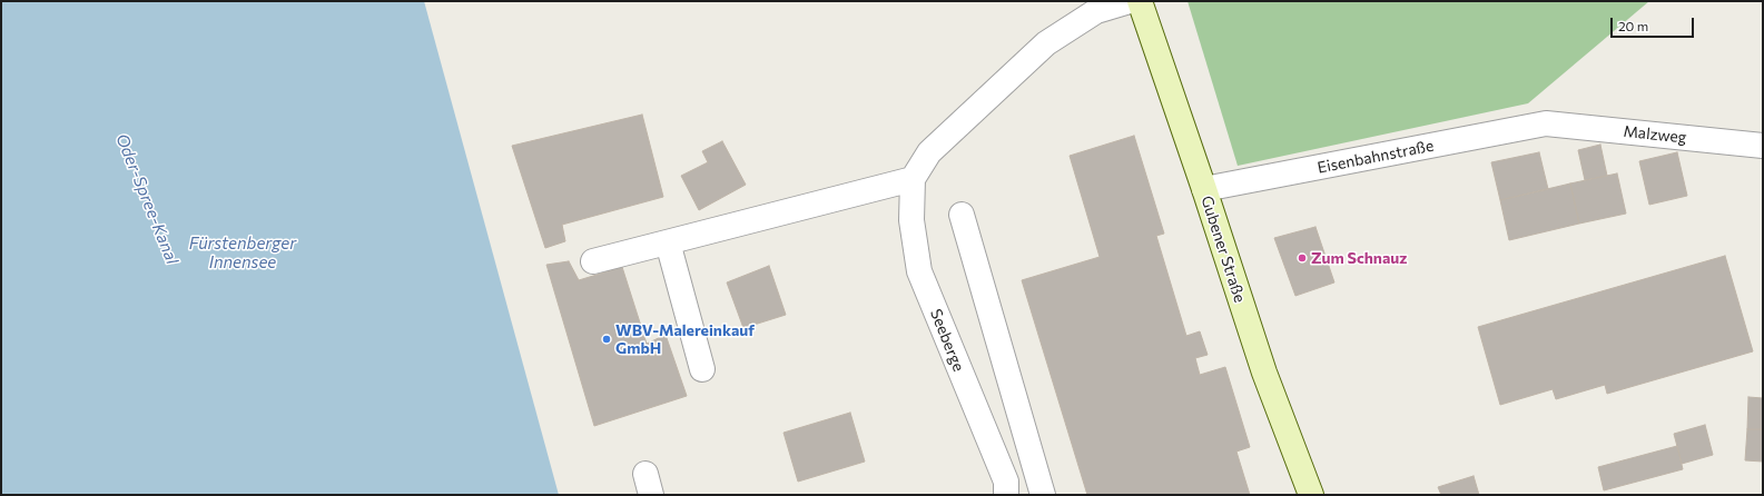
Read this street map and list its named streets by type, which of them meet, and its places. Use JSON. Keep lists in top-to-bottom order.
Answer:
{
  "streets": {
    "main road": ["Gubener Straße"],
    "street": ["Malzweg", "Eisenbahnstraße", "Seeberge"]
  },
  "crossings": [
    ["Malzweg", "Eisenbahnstraße"],
    ["Eisenbahnstraße", "Gubener Straße"]
  ],
  "water": ["Oder-Spree-Kanal", "Fürstenberger Innensee"],
  "places": ["Zum Schnauz", "WBV-Malereinkauf GmbH"],
  "scale_bar": "20 m"
}
